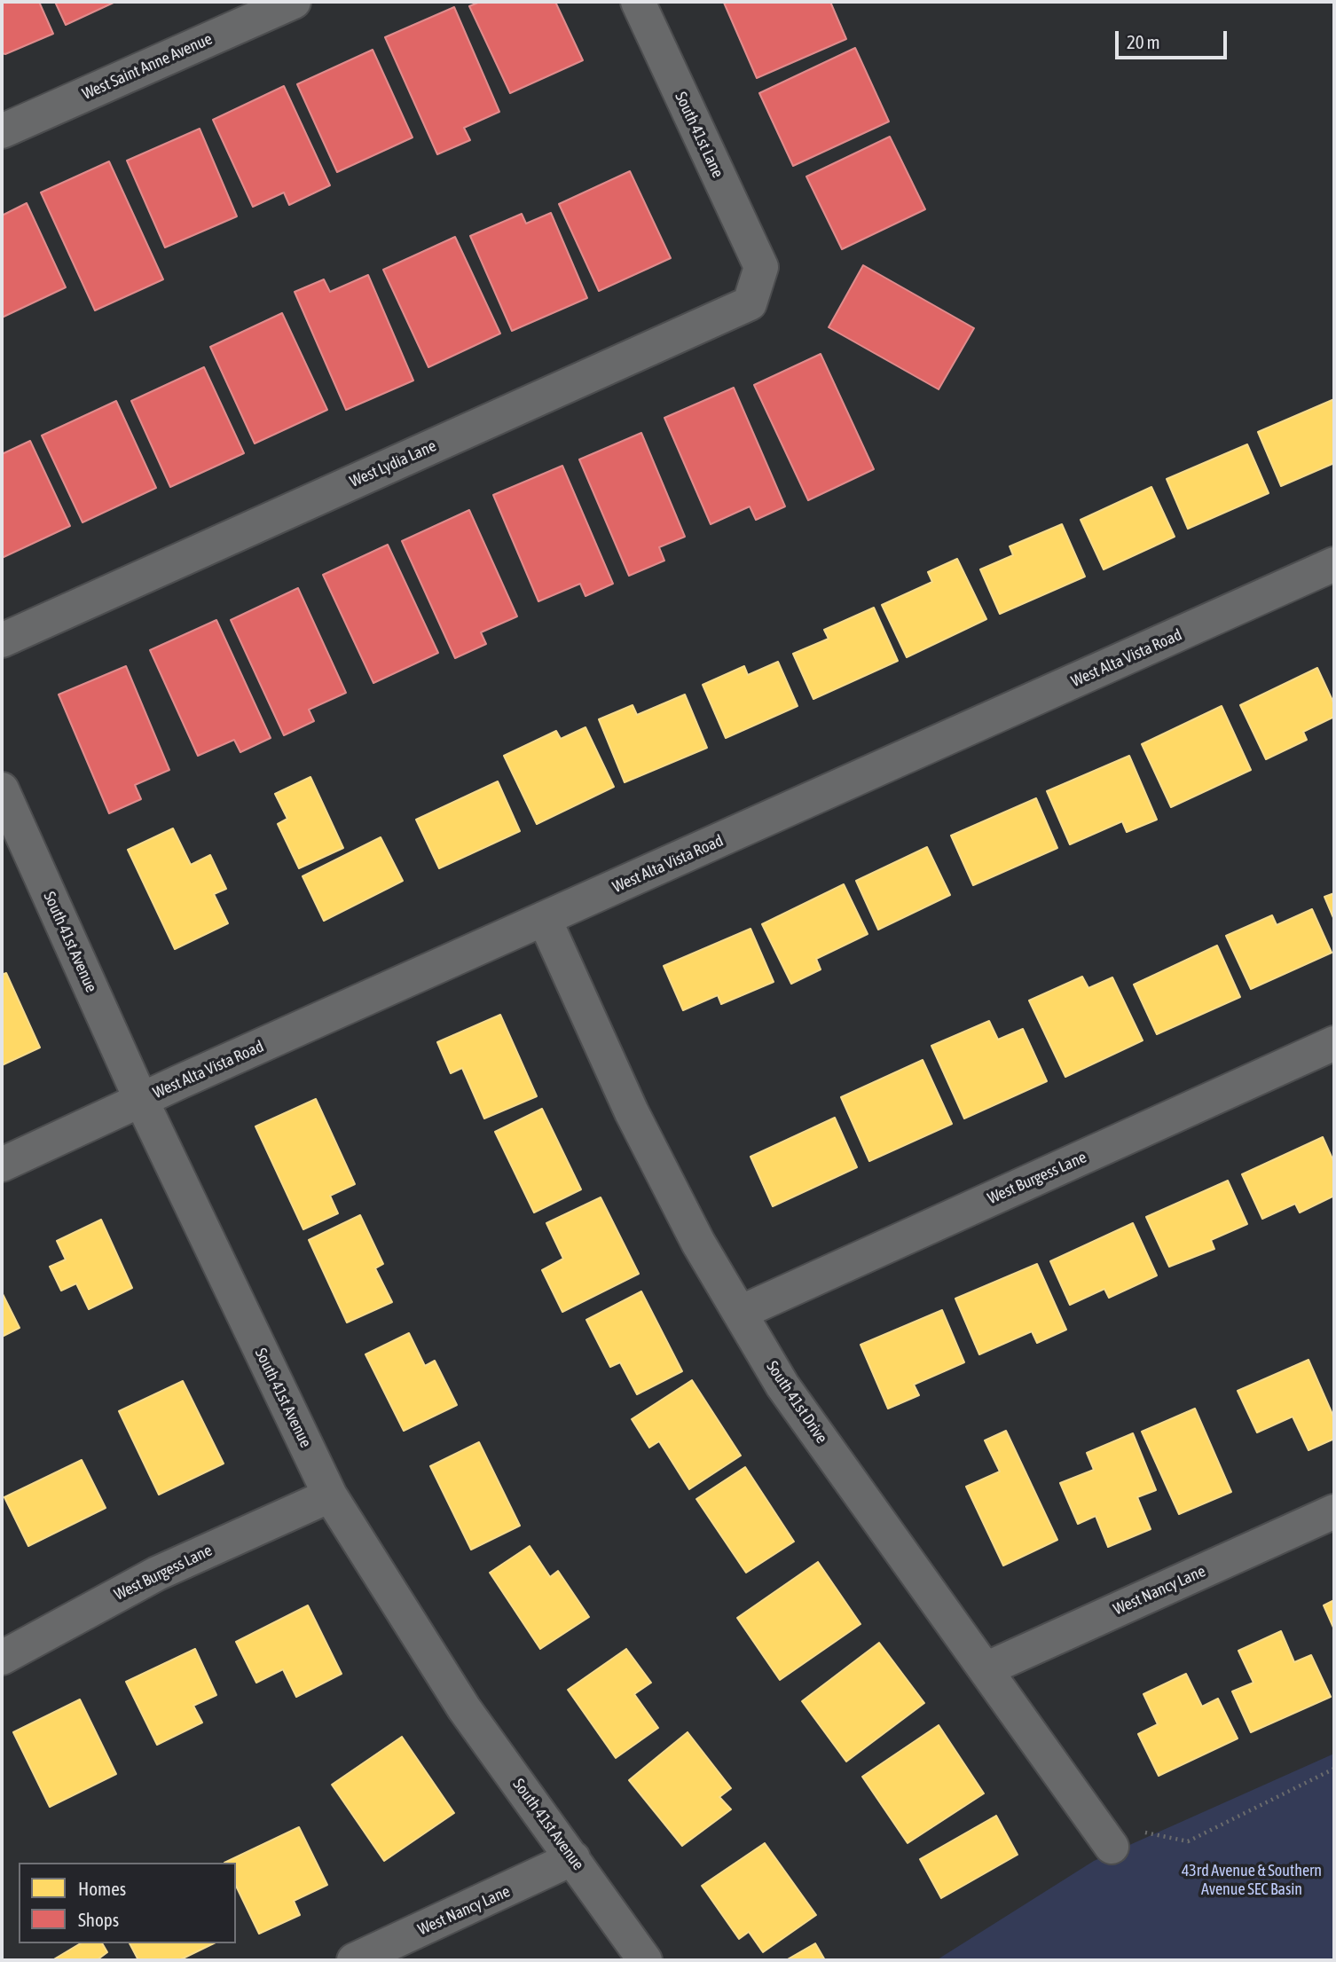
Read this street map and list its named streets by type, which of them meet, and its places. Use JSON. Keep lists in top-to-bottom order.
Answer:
{
  "streets": {
    "street": [
      "West Saint Anne Avenue",
      "South 41st Lane",
      "West Lydia Lane",
      "West Alta Vista Road",
      "South 41st Avenue",
      "West Burgess Lane",
      "South 41st Drive",
      "West Nancy Lane"
    ]
  },
  "crossings": [
    ["South 41st Lane", "West Lydia Lane"],
    ["West Alta Vista Road", "South 41st Avenue"],
    ["West Alta Vista Road", "South 41st Drive"],
    ["South 41st Avenue", "West Burgess Lane"],
    ["South 41st Avenue", "West Nancy Lane"],
    ["West Burgess Lane", "South 41st Drive"],
    ["South 41st Drive", "West Nancy Lane"]
  ],
  "parks": ["43rd Avenue & Southern Avenue SEC Basin"],
  "legend": ["Homes", "Shops"],
  "scale_bar": "20 m"
}
